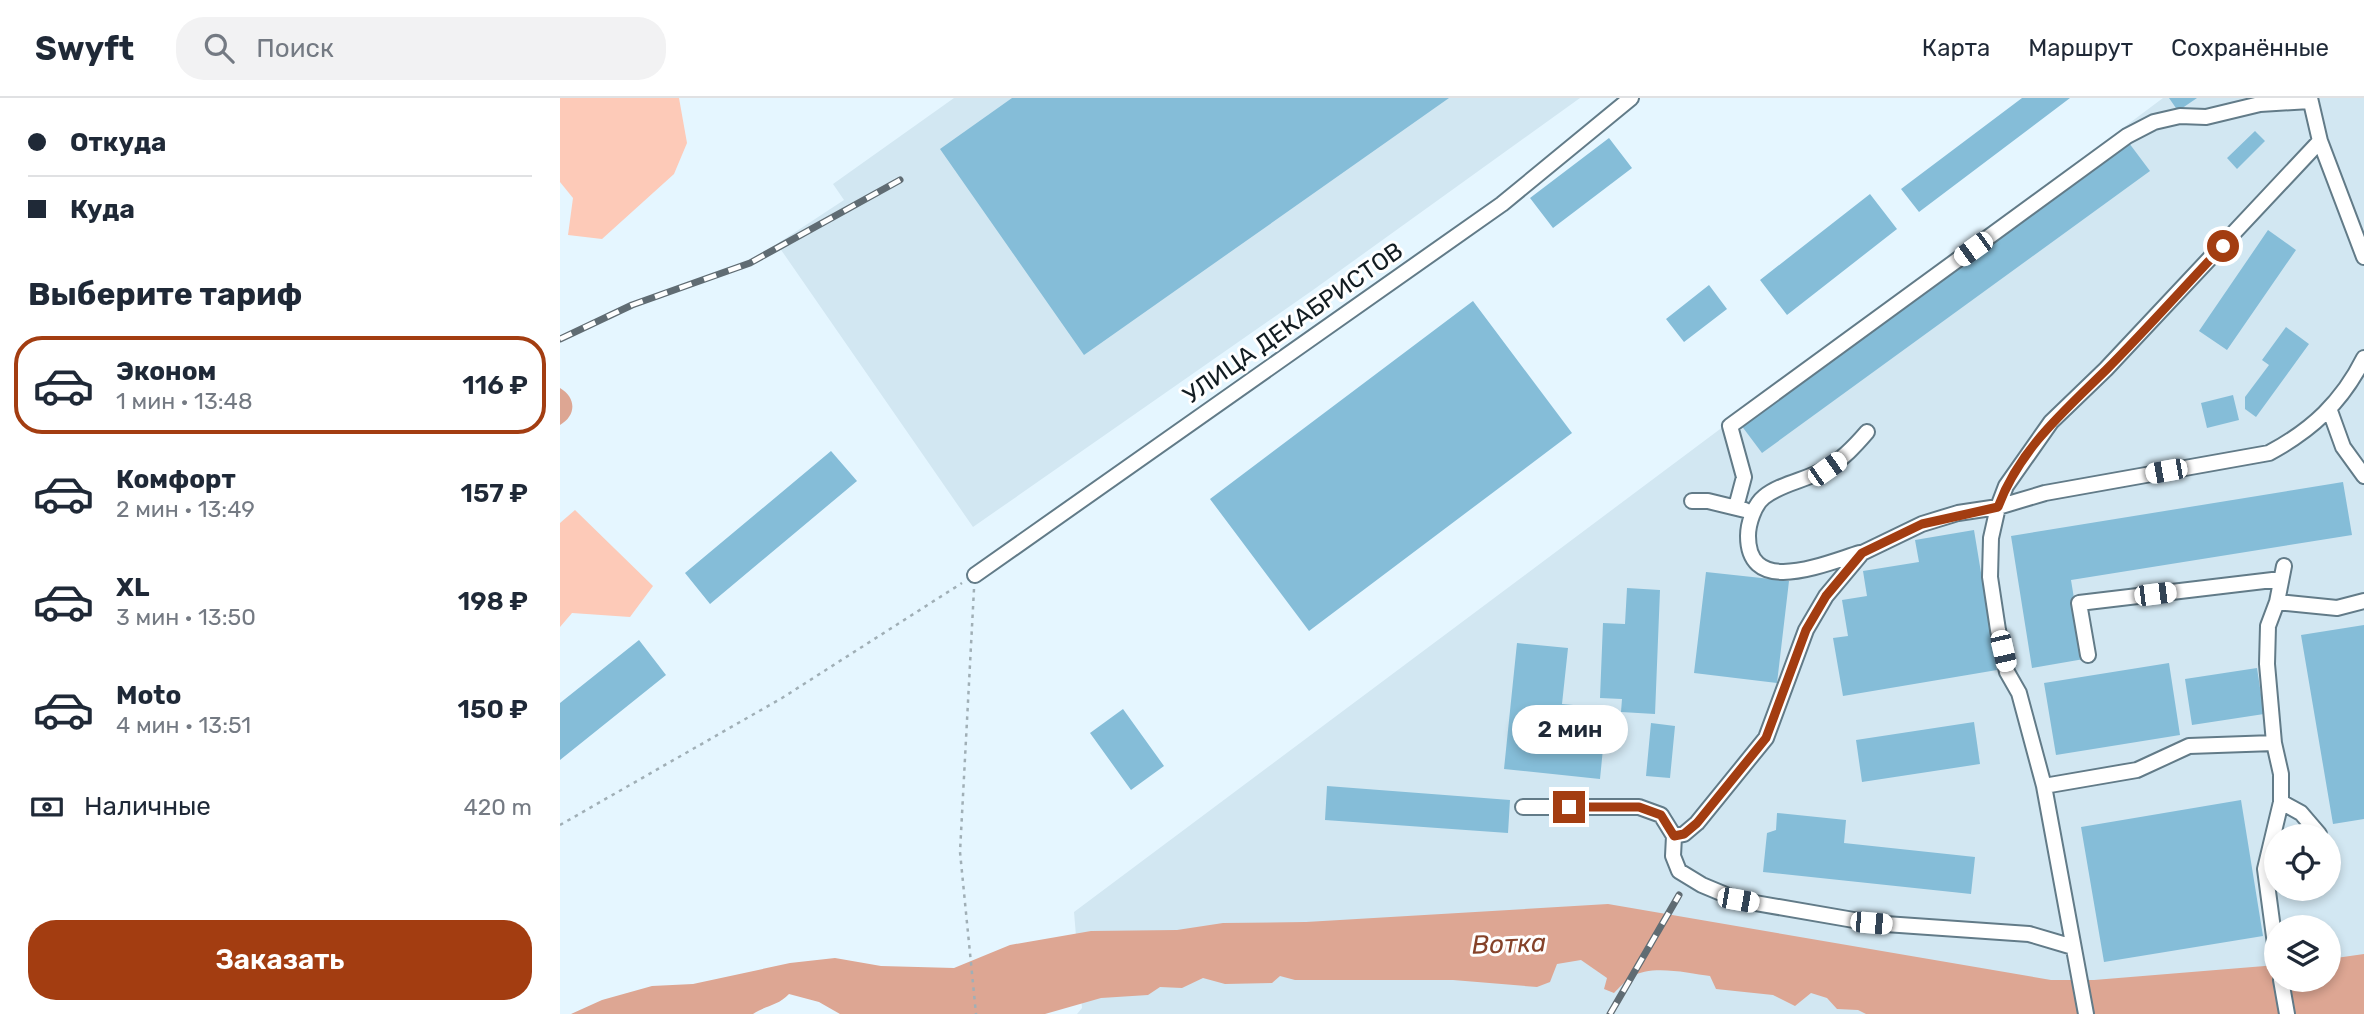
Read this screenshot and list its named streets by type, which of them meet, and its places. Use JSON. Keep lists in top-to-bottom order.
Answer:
{
  "streets": {
    "street": ["УЛИЦА ДЕКАБРИСТОВ"]
  },
  "water": ["Вотка"],
  "page": {
    "header": "Swyft",
    "search": "Поиск",
    "nav": ["Карта", "Маршрут", "Сохранённые"],
    "banner": ["Откуда", "Куда"],
    "heading": "Выберите тариф",
    "list": [
      {
        "name": "Эконом",
        "note": "1 мин · 13:48",
        "value": "116 ₽"
      },
      {
        "name": "Комфорт",
        "note": "2 мин · 13:49",
        "value": "157 ₽"
      },
      {
        "name": "XL",
        "note": "3 мин · 13:50",
        "value": "198 ₽"
      },
      {
        "name": "Moto",
        "note": "4 мин · 13:51",
        "value": "150 ₽"
      }
    ],
    "bubble": "2 мин",
    "pay": ["Наличные", "420 m"],
    "buttons": "Заказать"
  }
}
